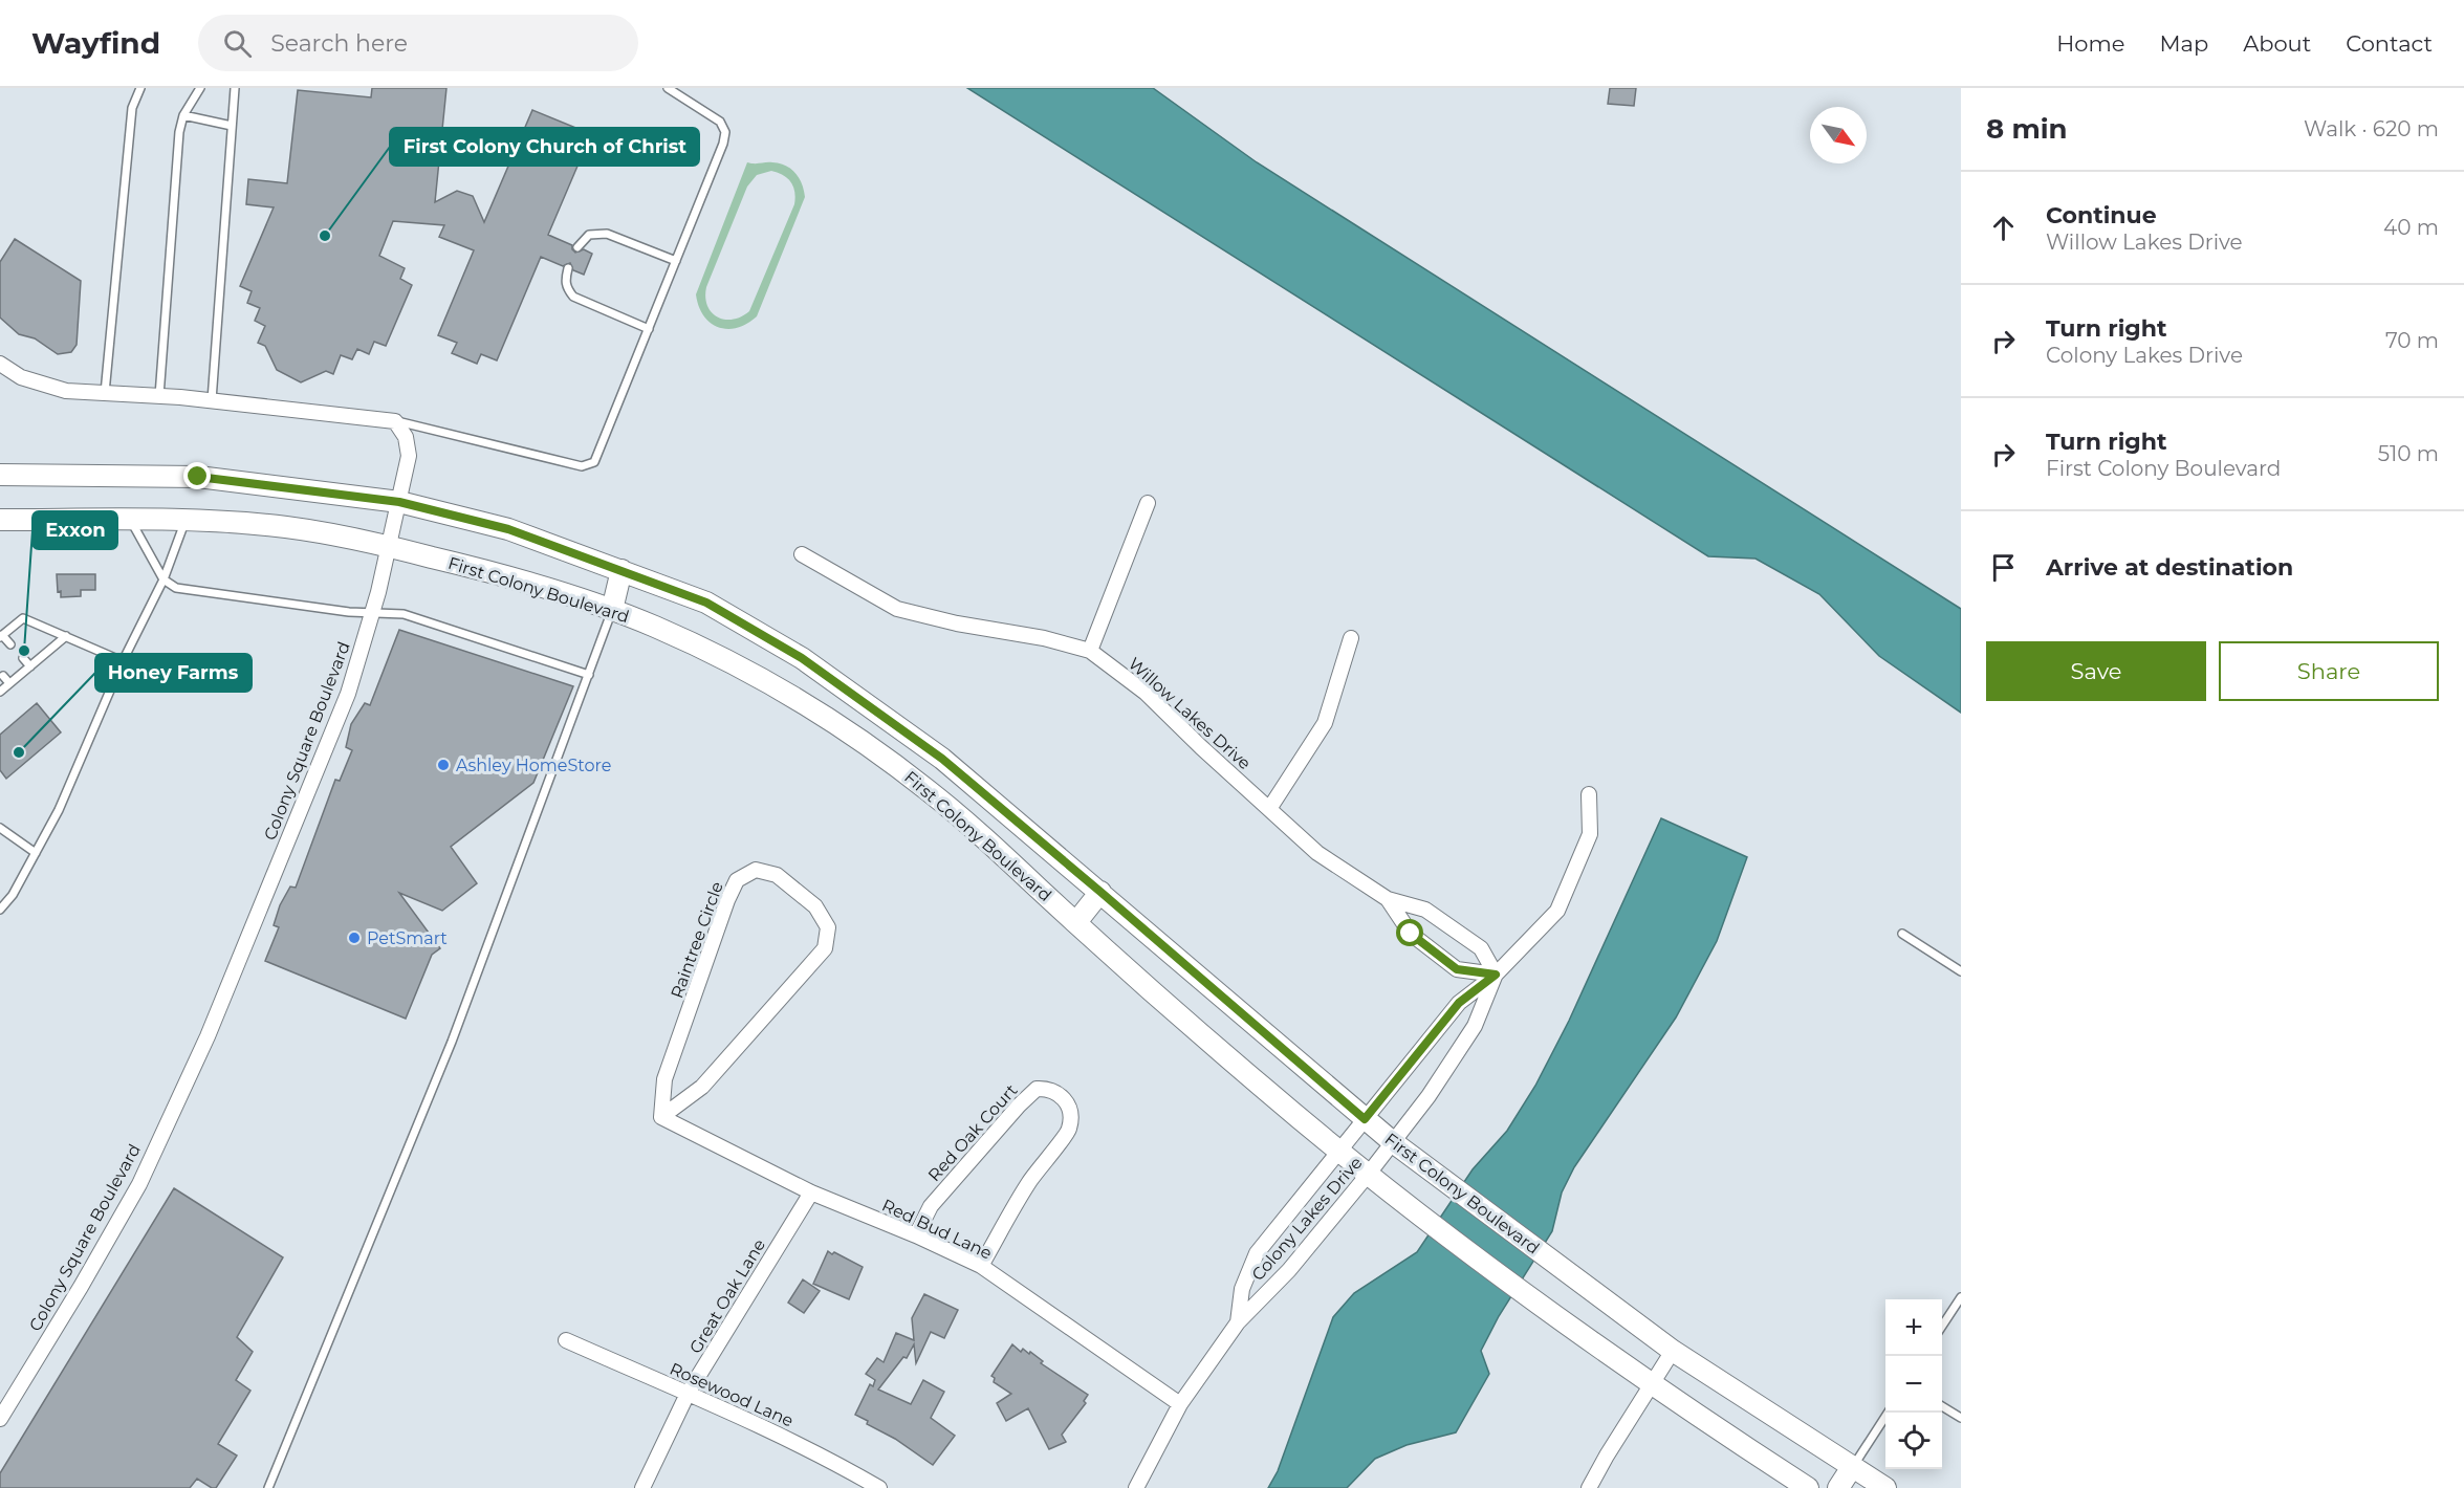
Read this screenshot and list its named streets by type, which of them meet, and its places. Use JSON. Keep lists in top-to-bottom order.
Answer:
{
  "streets": {
    "main road": ["First Colony Boulevard"],
    "street": [
      "Willow Lakes Drive",
      "Colony Square Boulevard",
      "Raintree Circle",
      "Red Oak Court",
      "Colony Lakes Drive",
      "Red Bud Lane",
      "Great Oak Lane",
      "Rosewood Lane"
    ]
  },
  "crossings": [
    ["First Colony Boulevard", "Colony Square Boulevard"],
    ["First Colony Boulevard", "Colony Lakes Drive"],
    ["Willow Lakes Drive", "Colony Lakes Drive"],
    ["Raintree Circle", "Red Bud Lane"],
    ["Red Oak Court", "Red Bud Lane"],
    ["Colony Lakes Drive", "Red Bud Lane"],
    ["Red Bud Lane", "Great Oak Lane"],
    ["Great Oak Lane", "Rosewood Lane"]
  ],
  "places": [
    "First Colony Church of Christ",
    "Exxon",
    "Honey Farms",
    "Ashley HomeStore",
    "PetSmart"
  ],
  "north": "bottom right",
  "page": {
    "header": "Wayfind",
    "search": "Search here",
    "nav": [
      "Home",
      "Map",
      "About",
      "Contact"
    ],
    "heading": ["8 min", "Walk · 620 m"],
    "list": [
      ["Continue", "Willow Lakes Drive", "40 m"],
      ["Turn right", "Colony Lakes Drive", "70 m"],
      ["Turn right", "First Colony Boulevard", "510 m"],
      "Arrive at destination"
    ],
    "buttons": ["Save", "Share"],
    "map_buttons": ["+", "−"]
  }
}
